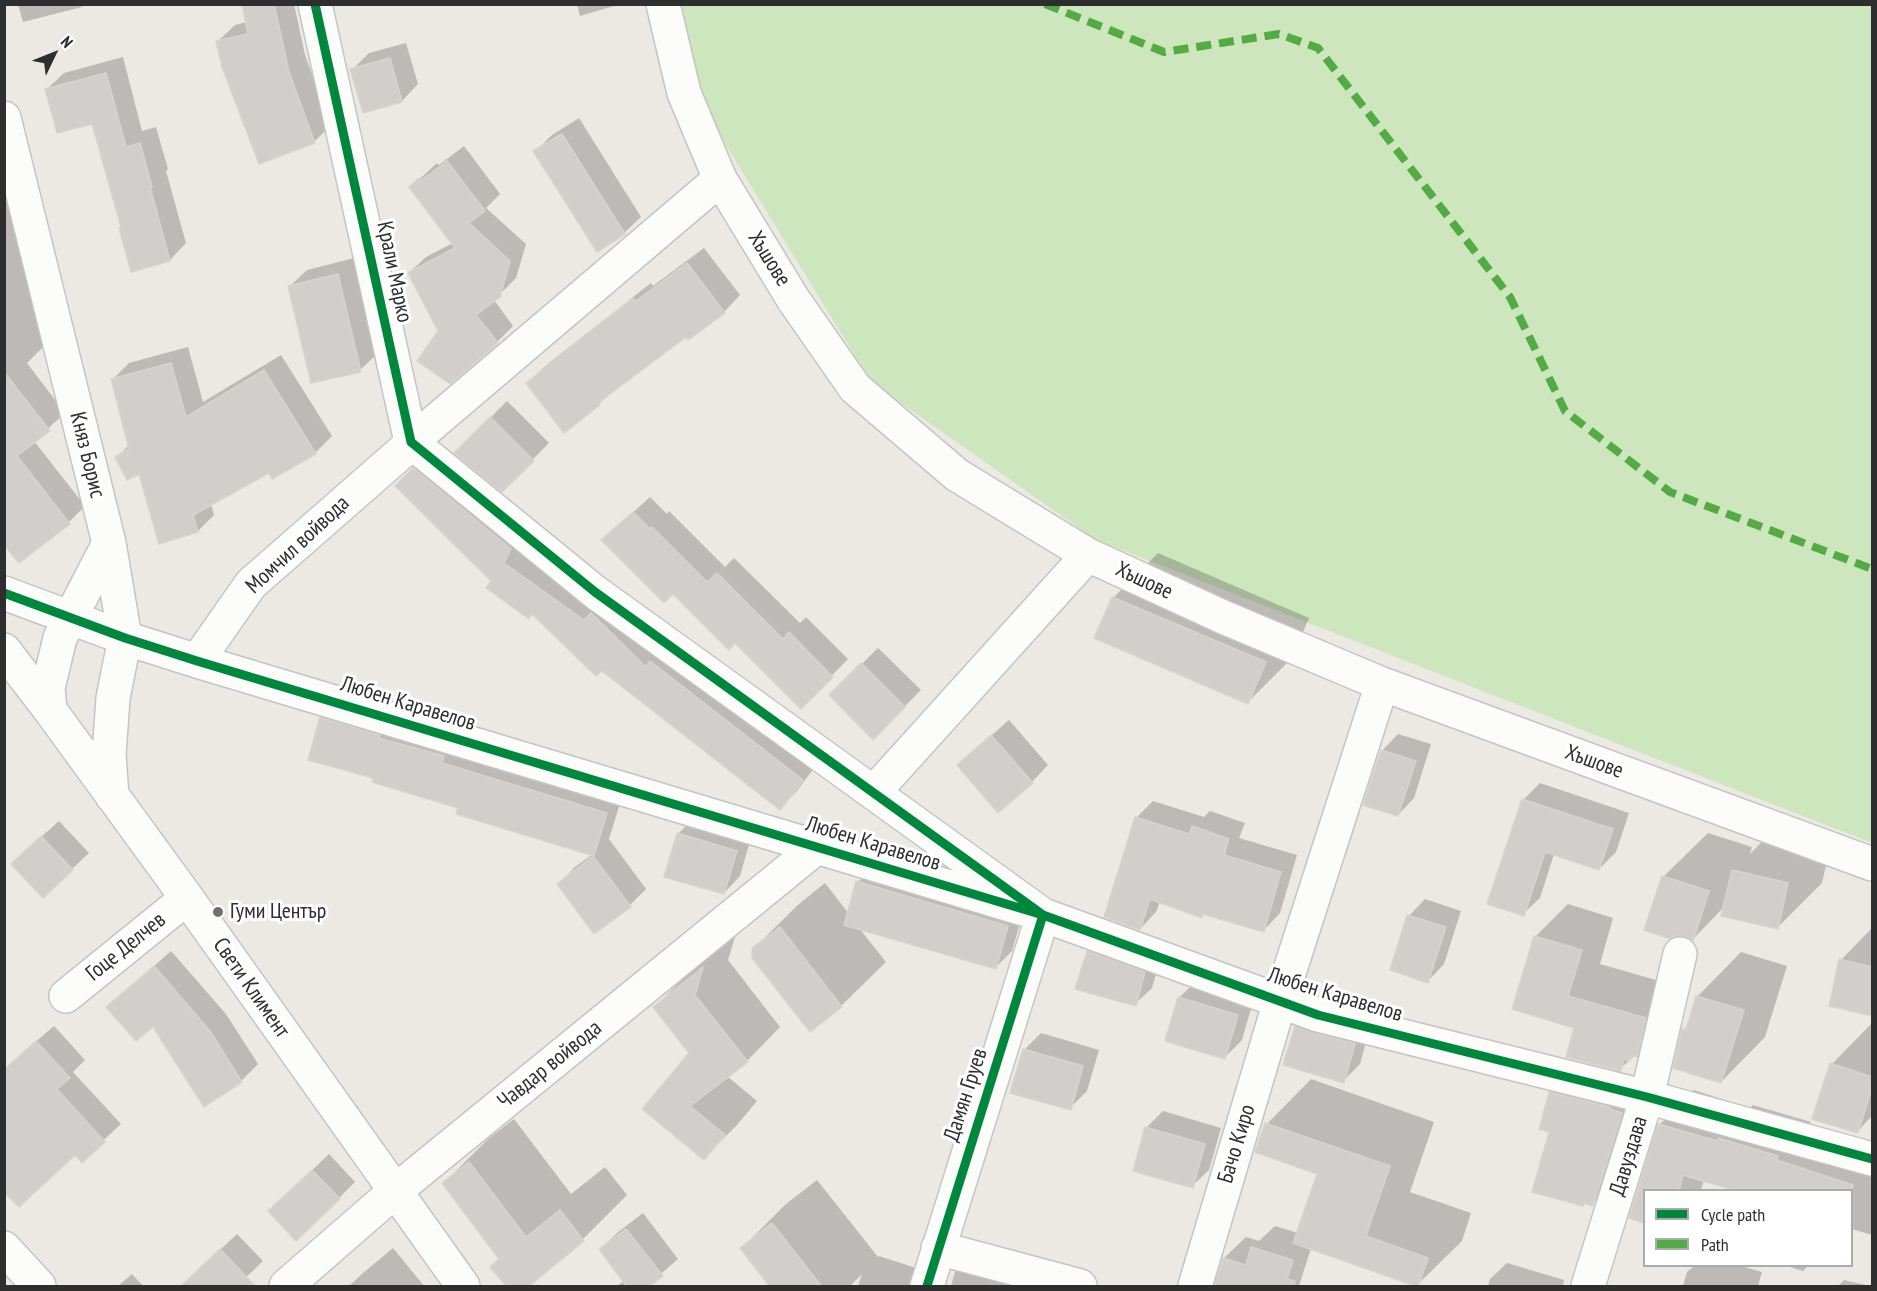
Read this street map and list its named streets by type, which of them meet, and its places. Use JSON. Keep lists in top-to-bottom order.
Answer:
{
  "streets": {
    "street": [
      "Хъшове",
      "Крали Марко",
      "Княз Борис",
      "Момчил войвода",
      "Любен Каравелов",
      "Гоце Делчев",
      "Свети Климент",
      "Чавдар войвода",
      "Дамян Груев",
      "Бачо Киро",
      "Давуздава"
    ]
  },
  "crossings": [
    ["Хъшове", "Момчил войвода"],
    ["Хъшове", "Бачо Киро"],
    ["Крали Марко", "Момчил войвода"],
    ["Княз Борис", "Любен Каравелов"],
    ["Княз Борис", "Свети Климент"],
    ["Момчил войвода", "Любен Каравелов"],
    ["Любен Каравелов", "Чавдар войвода"],
    ["Любен Каравелов", "Дамян Груев"],
    ["Любен Каравелов", "Бачо Киро"],
    ["Любен Каравелов", "Давуздава"],
    ["Гоце Делчев", "Свети Климент"],
    ["Свети Климент", "Чавдар войвода"]
  ],
  "places": ["Гуми Център"],
  "legend": ["Cycle path", "Path"],
  "north": "top right"
}
